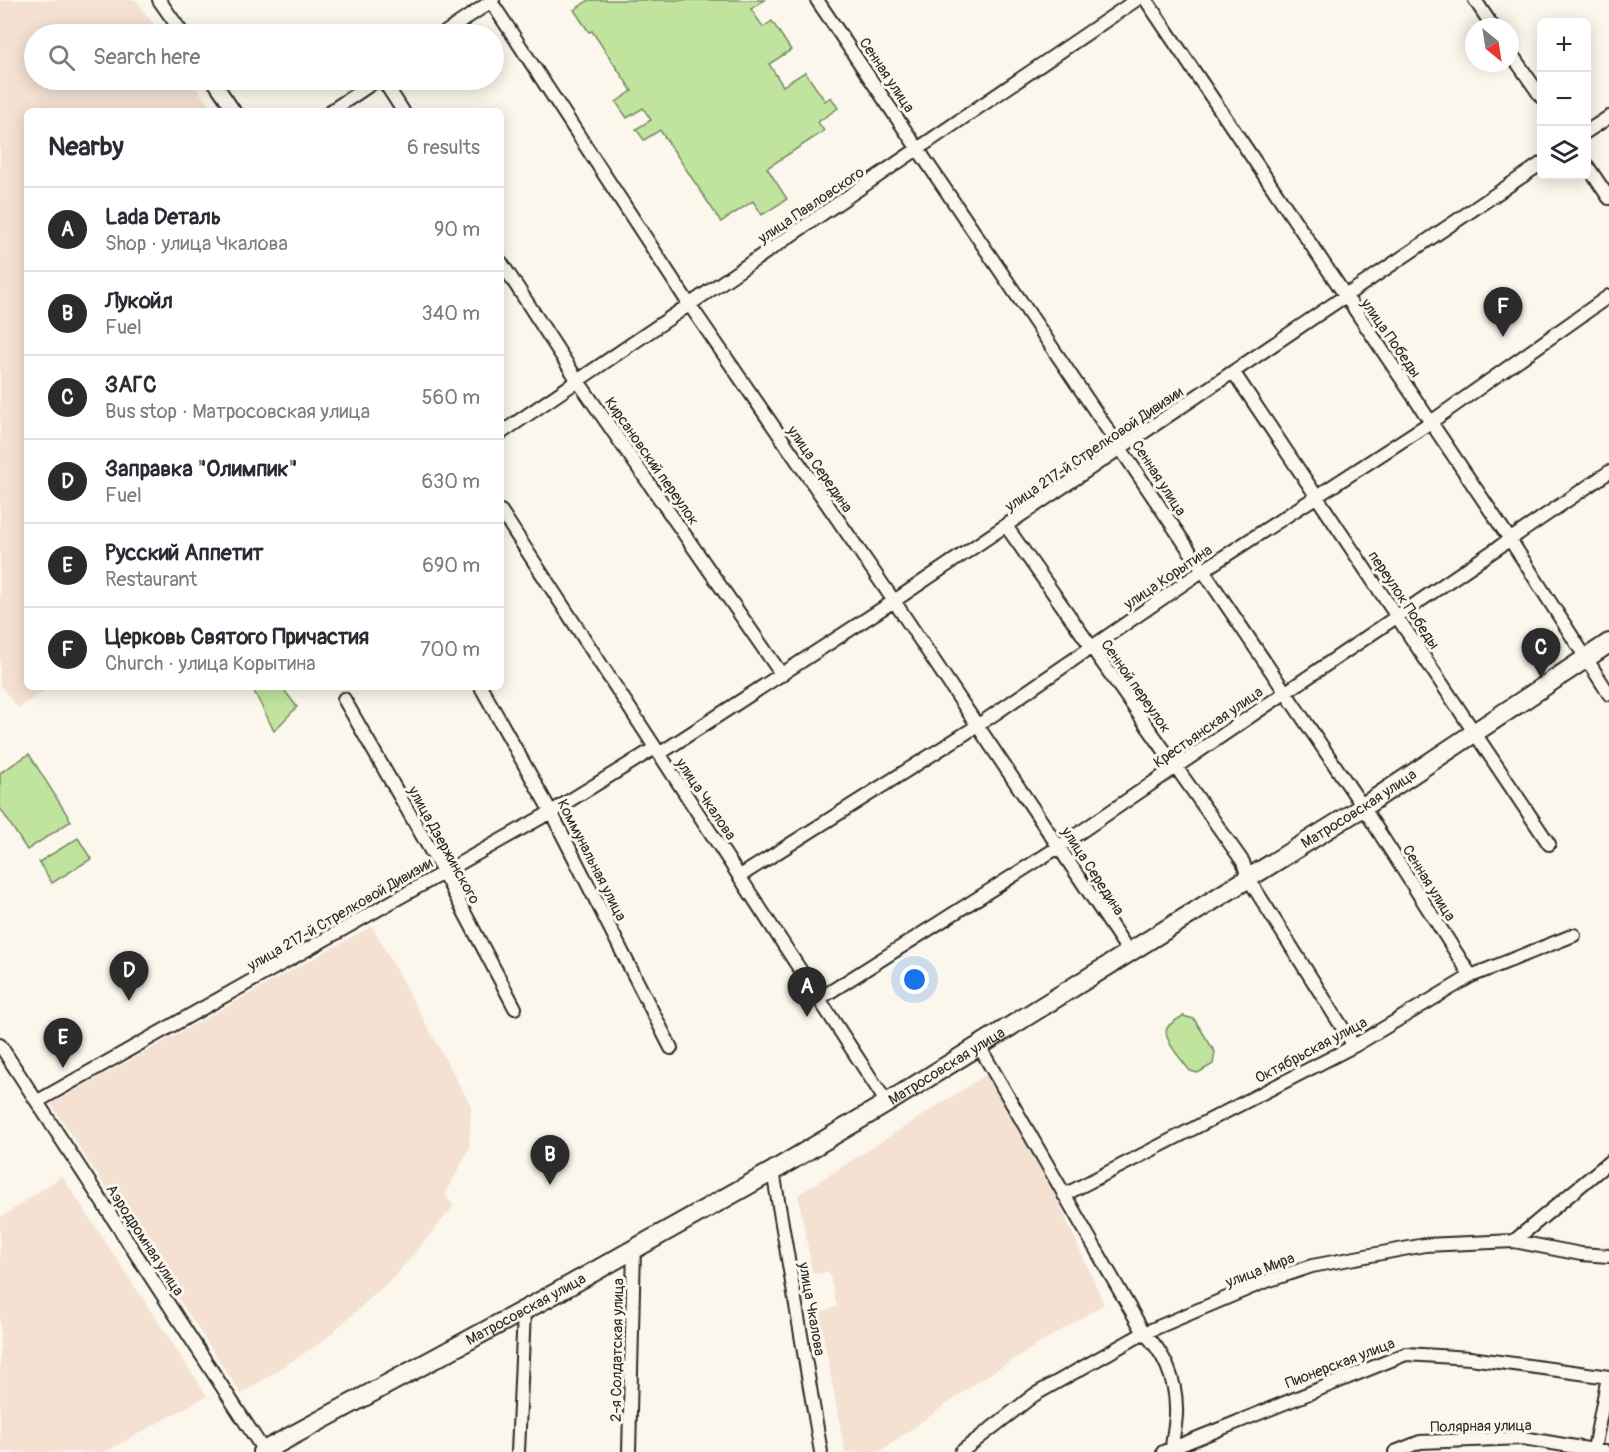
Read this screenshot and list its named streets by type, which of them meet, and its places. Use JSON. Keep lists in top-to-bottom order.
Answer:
{
  "streets": {
    "highway": ["Матросовская улица"],
    "street": [
      "Сенная улица",
      "улица Павловского",
      "улица Победы",
      "улица 217-й Стрелковой Дивизии",
      "Кирсановский переулок",
      "улица Середина",
      "улица Корытина",
      "переулок Победы",
      "Сенной переулок",
      "Крестьянская улица",
      "улица Чкалова",
      "улица Дзержинского",
      "Коммунальная улица",
      "Октябрьская улица",
      "Аэродромная улица",
      "улица Мира",
      "2-я Солдатская улица",
      "Пионерская улица",
      "Полярная улица"
    ]
  },
  "crossings": [
    ["Сенная улица", "улица Павловского"],
    ["Сенная улица", "улица 217-й Стрелковой Дивизии"],
    ["Сенная улица", "улица Корытина"],
    ["Сенная улица", "Крестьянская улица"],
    ["Сенная улица", "Матросовская улица"],
    ["Сенная улица", "Октябрьская улица"],
    ["улица Павловского", "Кирсановский переулок"],
    ["улица Павловского", "улица Середина"],
    ["улица Победы", "улица 217-й Стрелковой Дивизии"],
    ["улица Победы", "улица Корытина"],
    ["улица Победы", "Крестьянская улица"],
    ["улица Победы", "Матросовская улица"],
    ["улица 217-й Стрелковой Дивизии", "Кирсановский переулок"],
    ["улица 217-й Стрелковой Дивизии", "улица Середина"],
    ["улица 217-й Стрелковой Дивизии", "переулок Победы"],
    ["улица 217-й Стрелковой Дивизии", "Сенной переулок"],
    ["улица 217-й Стрелковой Дивизии", "улица Чкалова"],
    ["улица 217-й Стрелковой Дивизии", "улица Дзержинского"],
    ["улица 217-й Стрелковой Дивизии", "Коммунальная улица"],
    ["улица 217-й Стрелковой Дивизии", "Аэродромная улица"],
    ["улица Середина", "улица Корытина"],
    ["улица Середина", "Крестьянская улица"],
    ["улица Середина", "Матросовская улица"],
    ["улица Корытина", "переулок Победы"],
    ["улица Корытина", "Сенной переулок"],
    ["улица Корытина", "улица Чкалова"],
    ["переулок Победы", "Крестьянская улица"],
    ["переулок Победы", "Матросовская улица"],
    ["Сенной переулок", "Крестьянская улица"],
    ["Сенной переулок", "Матросовская улица"],
    ["Сенной переулок", "Октябрьская улица"],
    ["Крестьянская улица", "улица Чкалова"],
    ["улица Чкалова", "Матросовская улица"],
    ["Матросовская улица", "Аэродромная улица"],
    ["Матросовская улица", "2-я Солдатская улица"]
  ],
  "north": "bottom right",
  "page": {
    "map_buttons": ["+", "−"],
    "search": "Search here",
    "heading": ["Nearby", "6 results"],
    "list": [
      {
        "mark": "A",
        "name": "Lada Dеталь",
        "note": "Shop · улица Чкалова",
        "value": "90 m"
      },
      {
        "mark": "B",
        "name": "Лукойл",
        "note": "Fuel",
        "value": "340 m"
      },
      {
        "mark": "C",
        "name": "ЗАГС",
        "note": "Bus stop · Матросовская улица",
        "value": "560 m"
      },
      {
        "mark": "D",
        "name": "Заправка \"Олимпик\"",
        "note": "Fuel",
        "value": "630 m"
      },
      {
        "mark": "E",
        "name": "Русский Аппетит",
        "note": "Restaurant",
        "value": "690 m"
      },
      {
        "mark": "F",
        "name": "Церковь Святого Причастия",
        "note": "Church · улица Корытина",
        "value": "700 m"
      }
    ],
    "pins": [
      "F",
      "C",
      "D",
      "A",
      "E",
      "B"
    ]
  }
}
